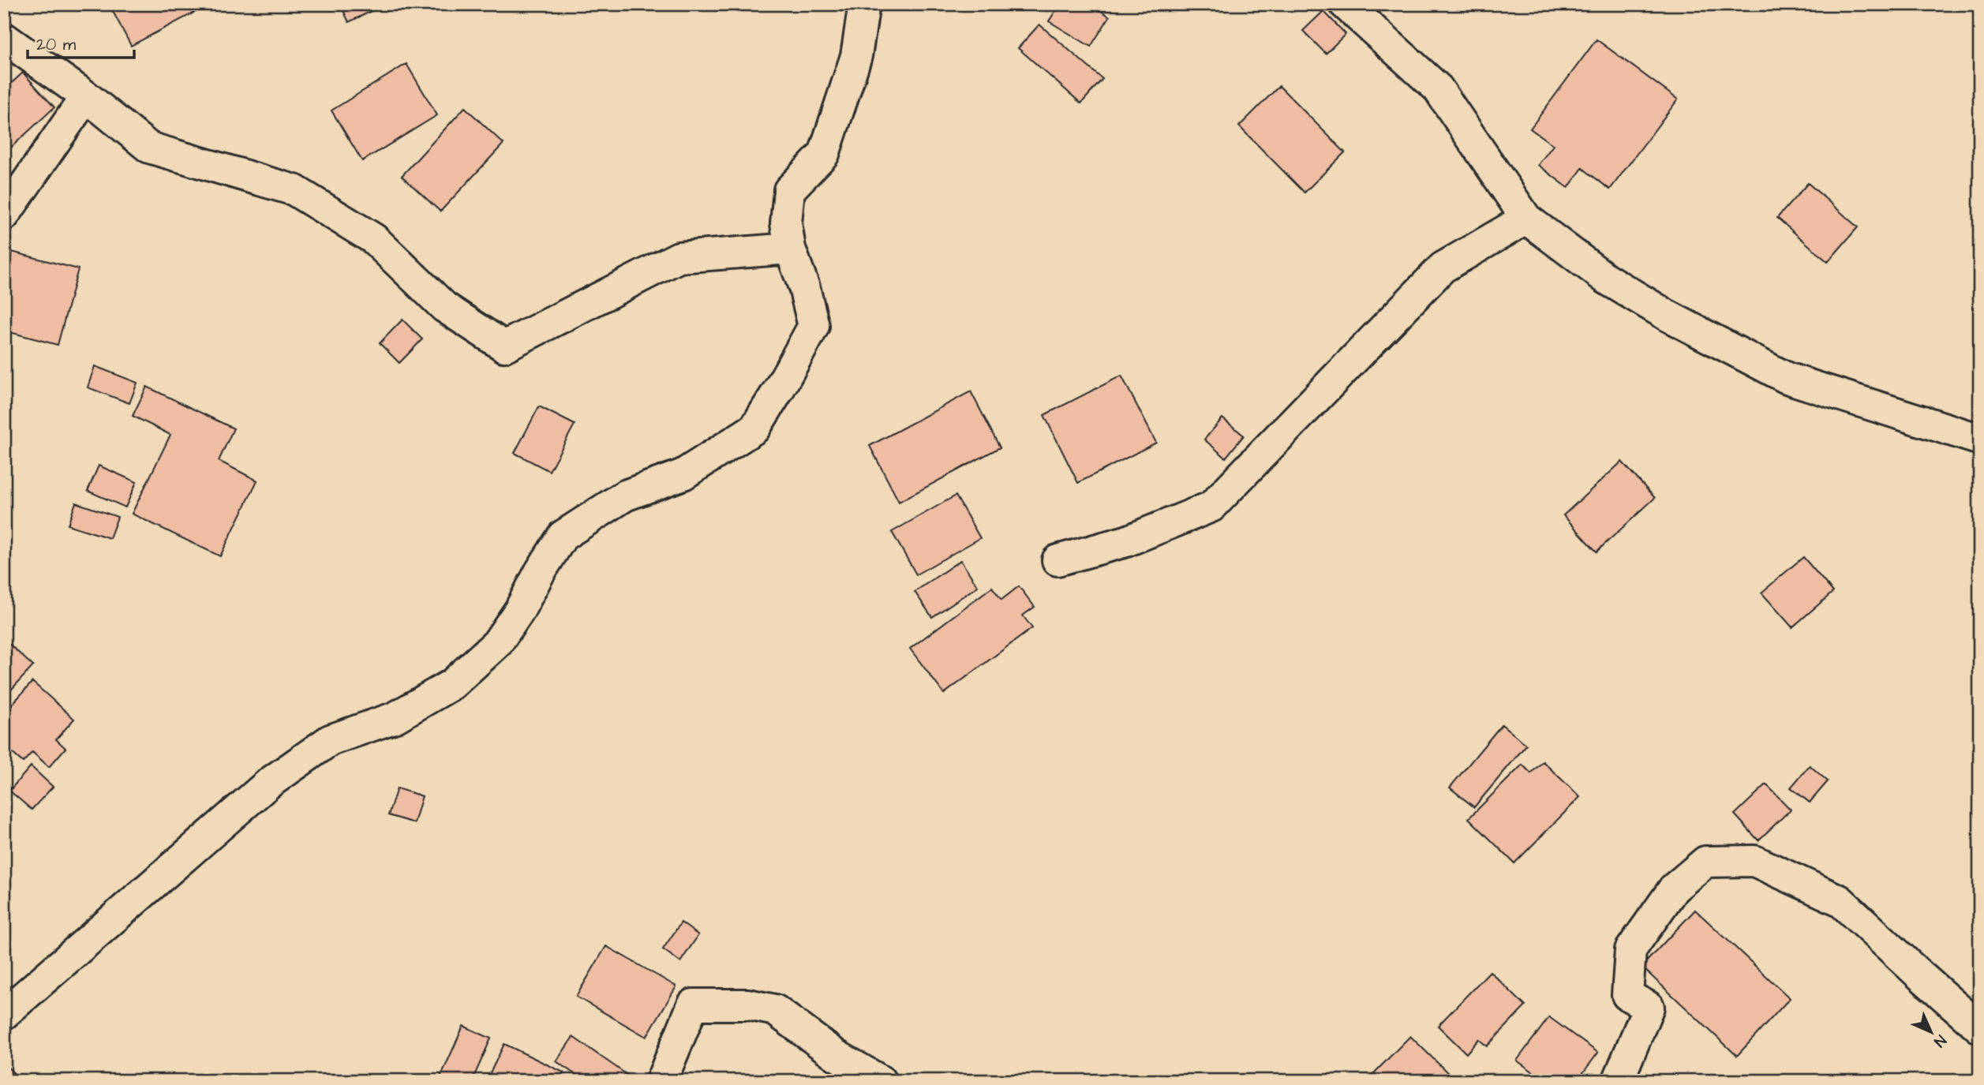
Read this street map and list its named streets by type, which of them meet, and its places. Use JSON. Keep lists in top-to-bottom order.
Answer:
{
  "scale_bar": "20 m",
  "north": "bottom right"
}
